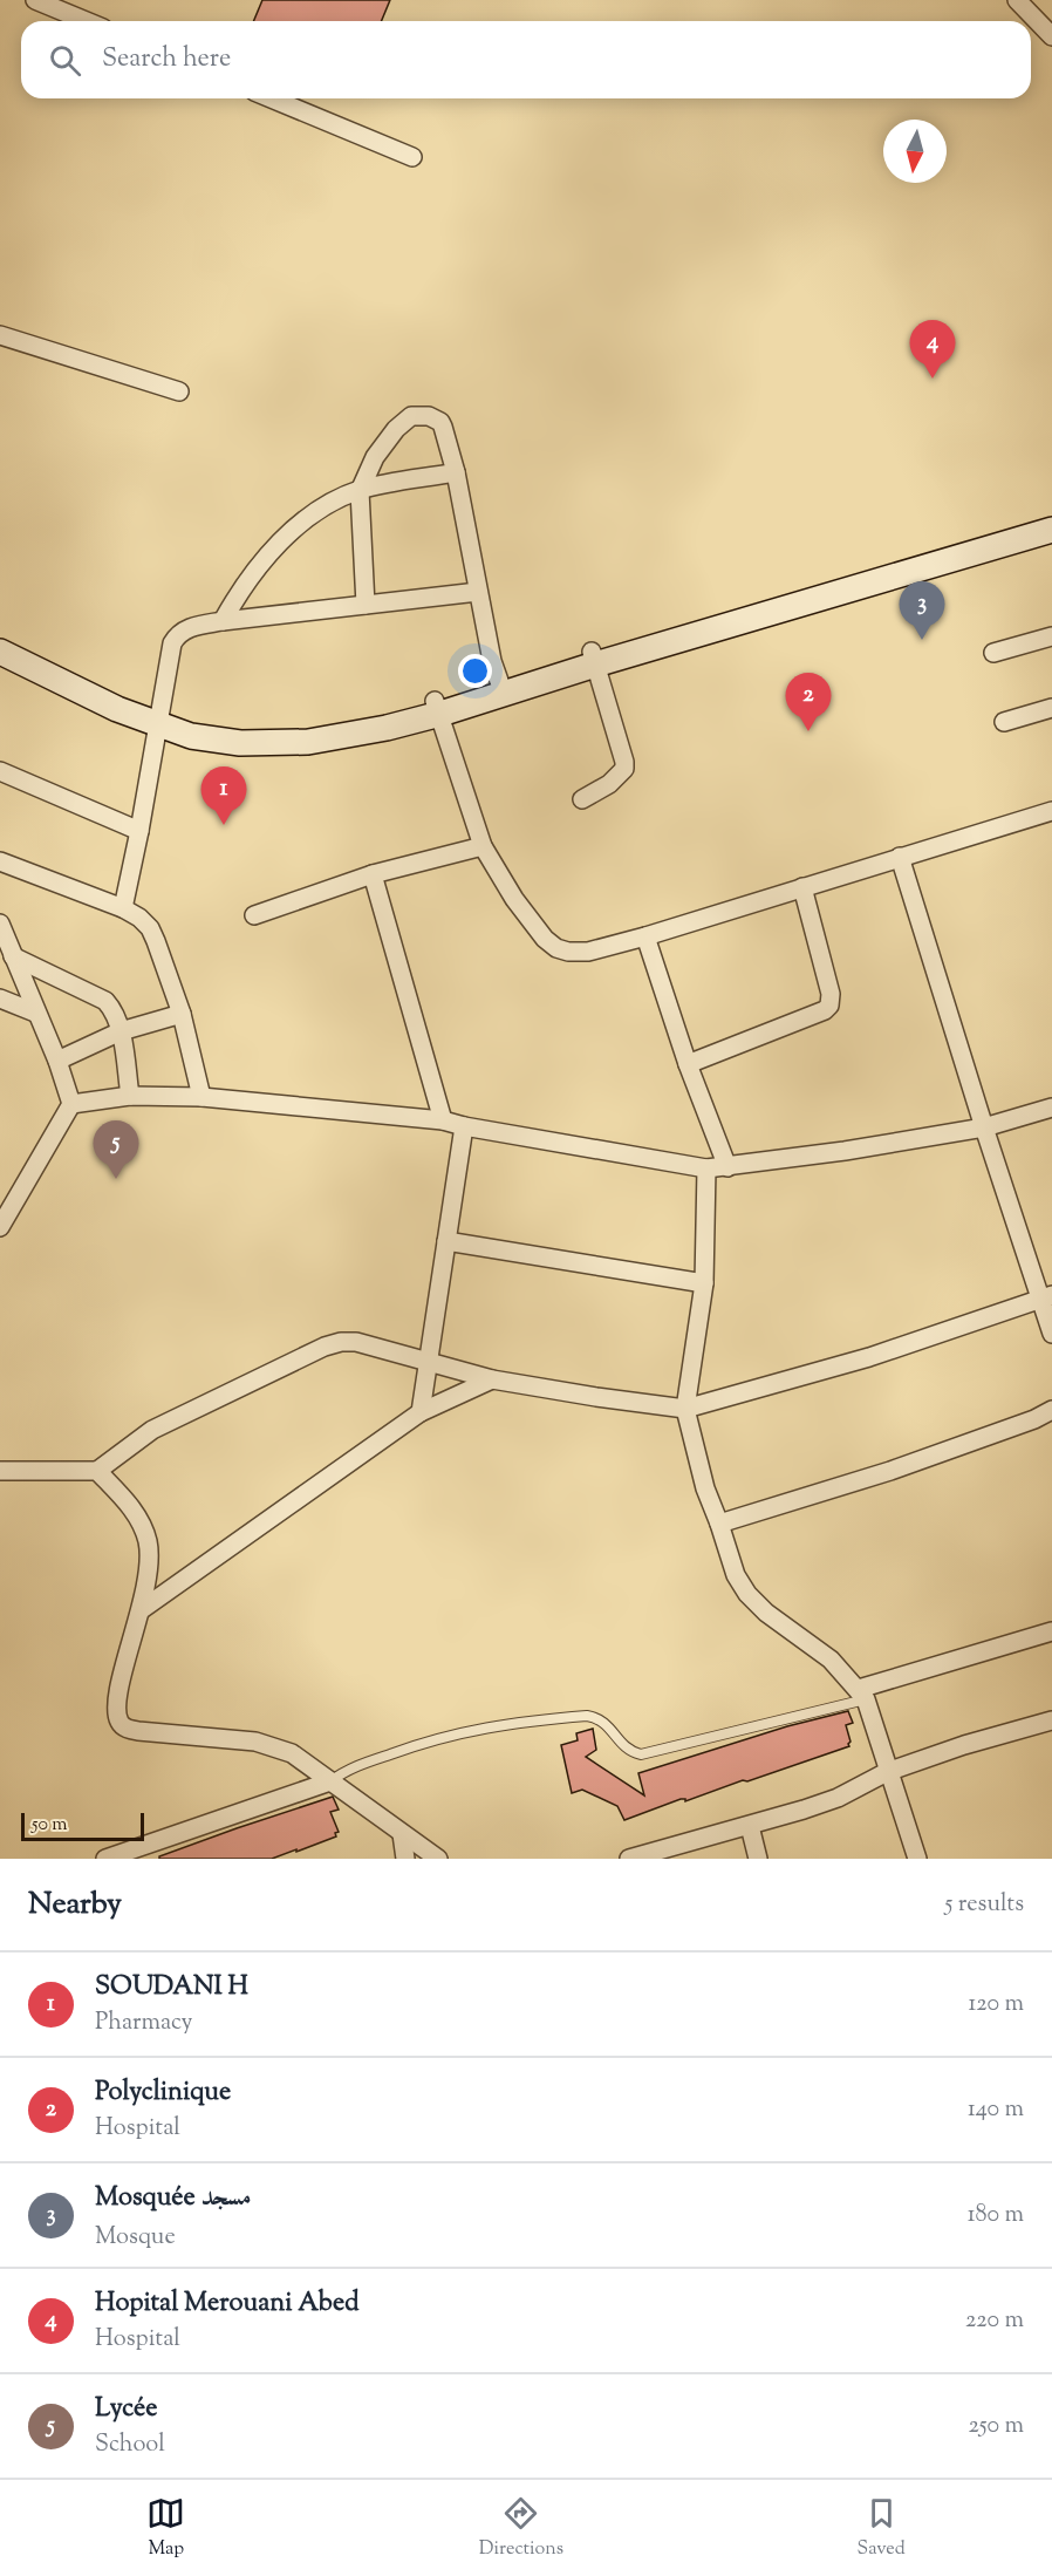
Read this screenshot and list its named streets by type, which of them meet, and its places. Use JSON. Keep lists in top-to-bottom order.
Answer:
{
  "scale_bar": "50 m",
  "north": "bottom",
  "page": {
    "search": "Search here",
    "pins": [
      "4",
      "3",
      "2",
      "1",
      "5"
    ],
    "scale": "50 m",
    "heading": ["Nearby", "5 results"],
    "list": [
      {
        "mark": "1",
        "name": "SOUDANI H",
        "note": "Pharmacy",
        "value": "120 m"
      },
      {
        "mark": "2",
        "name": "Polyclinique",
        "note": "Hospital",
        "value": "140 m"
      },
      {
        "mark": "3",
        "name": "Mosquée مسجد",
        "note": "Mosque",
        "value": "180 m"
      },
      {
        "mark": "4",
        "name": "Hopital Merouani Abed",
        "note": "Hospital",
        "value": "220 m"
      },
      {
        "mark": "5",
        "name": "Lycée",
        "note": "School",
        "value": "250 m"
      }
    ],
    "nav": ["Map", "Directions", "Saved"]
  }
}
